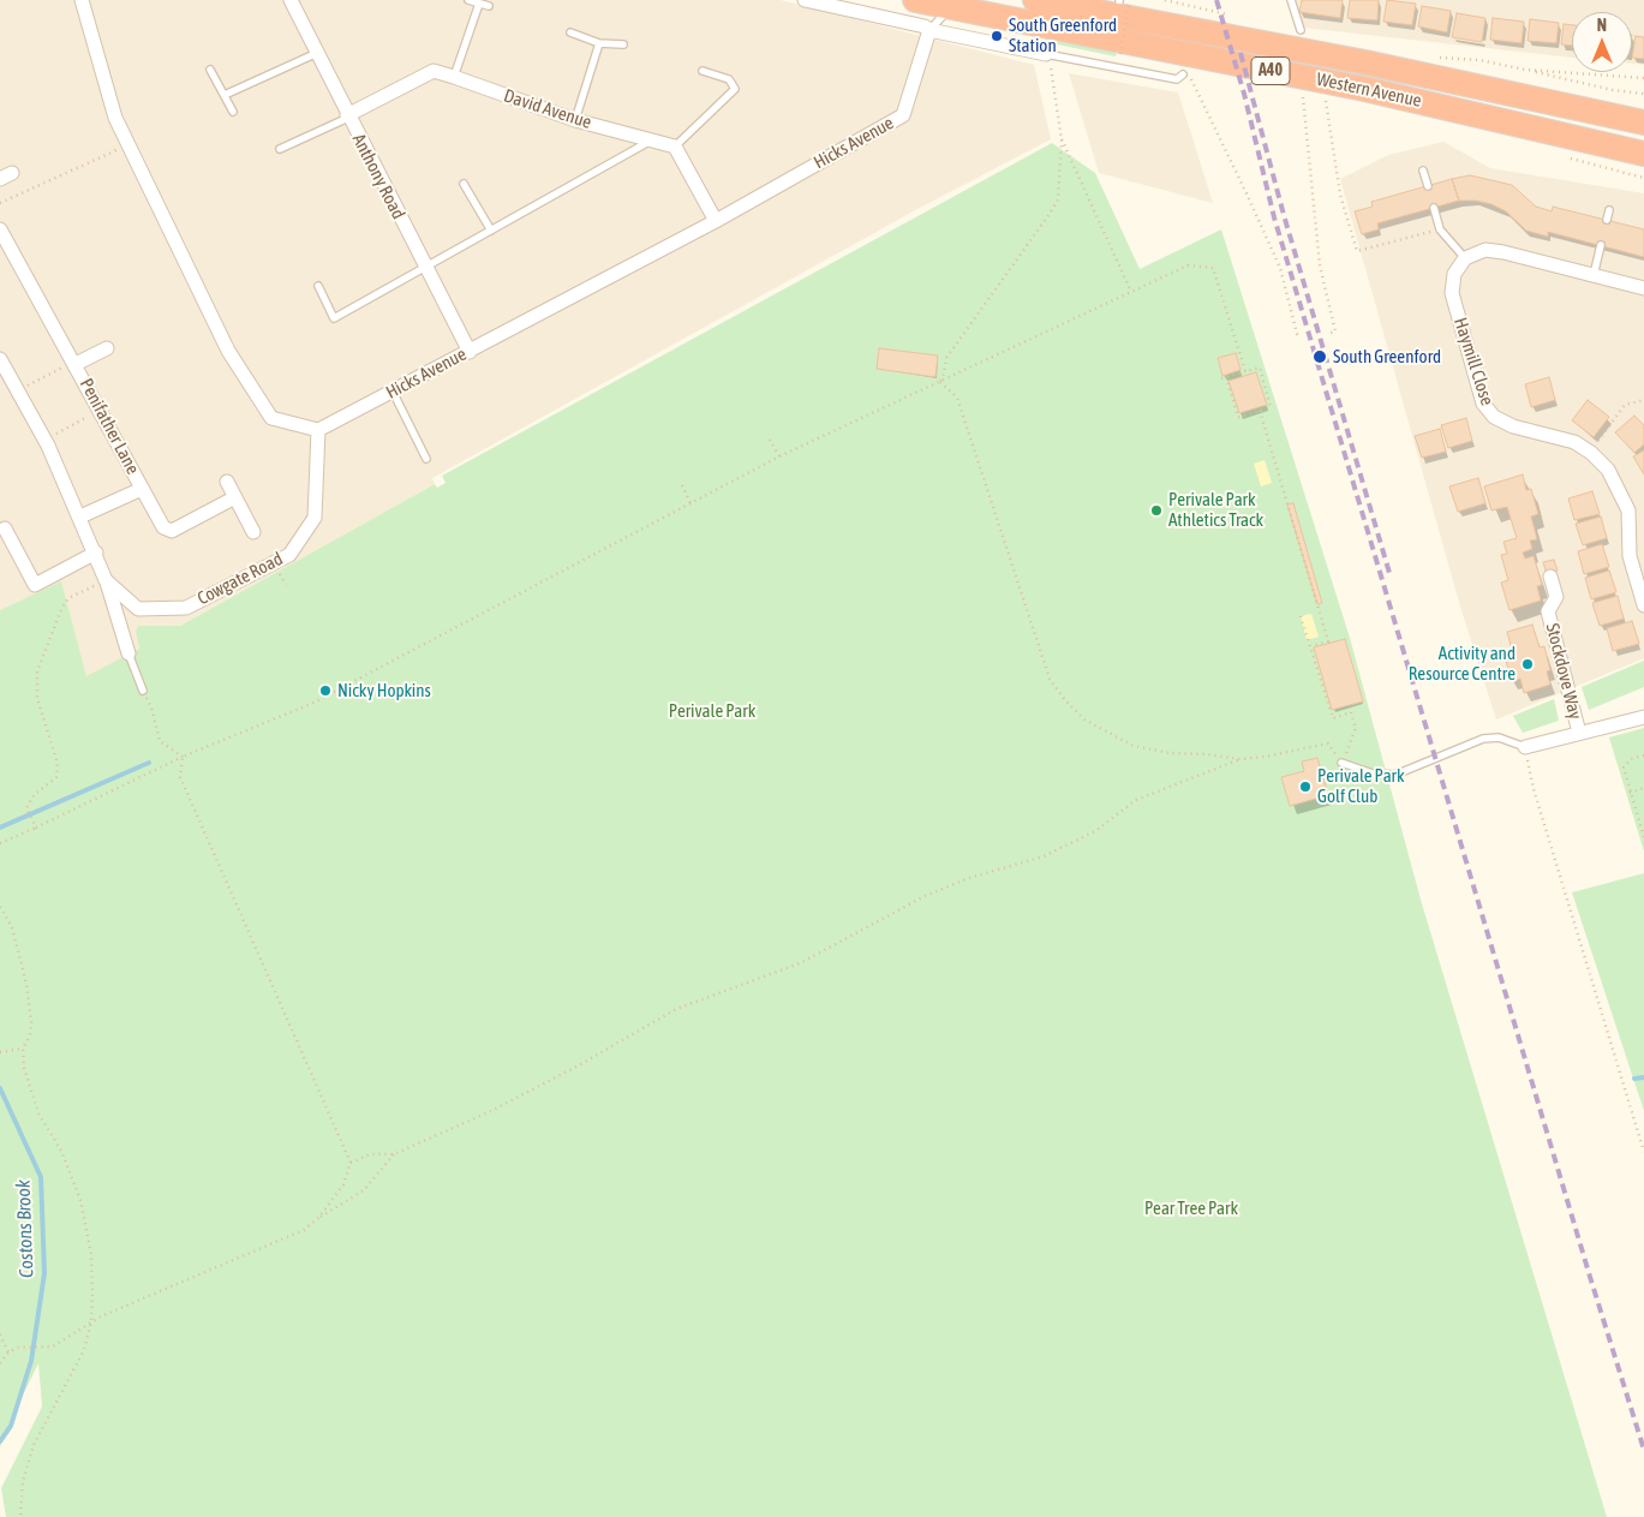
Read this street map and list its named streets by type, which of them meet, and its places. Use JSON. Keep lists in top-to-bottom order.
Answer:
{
  "streets": {
    "highway": ["A40", "Western Avenue"],
    "street": [
      "David Avenue",
      "Hicks Avenue",
      "Anthony Road",
      "Haymill Close",
      "Penifather Lane",
      "Cowgate Road",
      "Stockdove Way"
    ]
  },
  "crossings": [
    ["David Avenue", "Anthony Road"],
    ["Hicks Avenue", "Anthony Road"],
    ["Hicks Avenue", "Cowgate Road"],
    ["Penifather Lane", "Cowgate Road"]
  ],
  "water": ["Costons Brook"],
  "parks": ["Perivale Park", "Pear Tree Park"],
  "places": [
    "South Greenford Station",
    "South Greenford",
    "Perivale Park Athletics Track",
    "Activity and Resource Centre",
    "Nicky Hopkins",
    "Perivale Park Golf Club"
  ],
  "north": "top"
}
